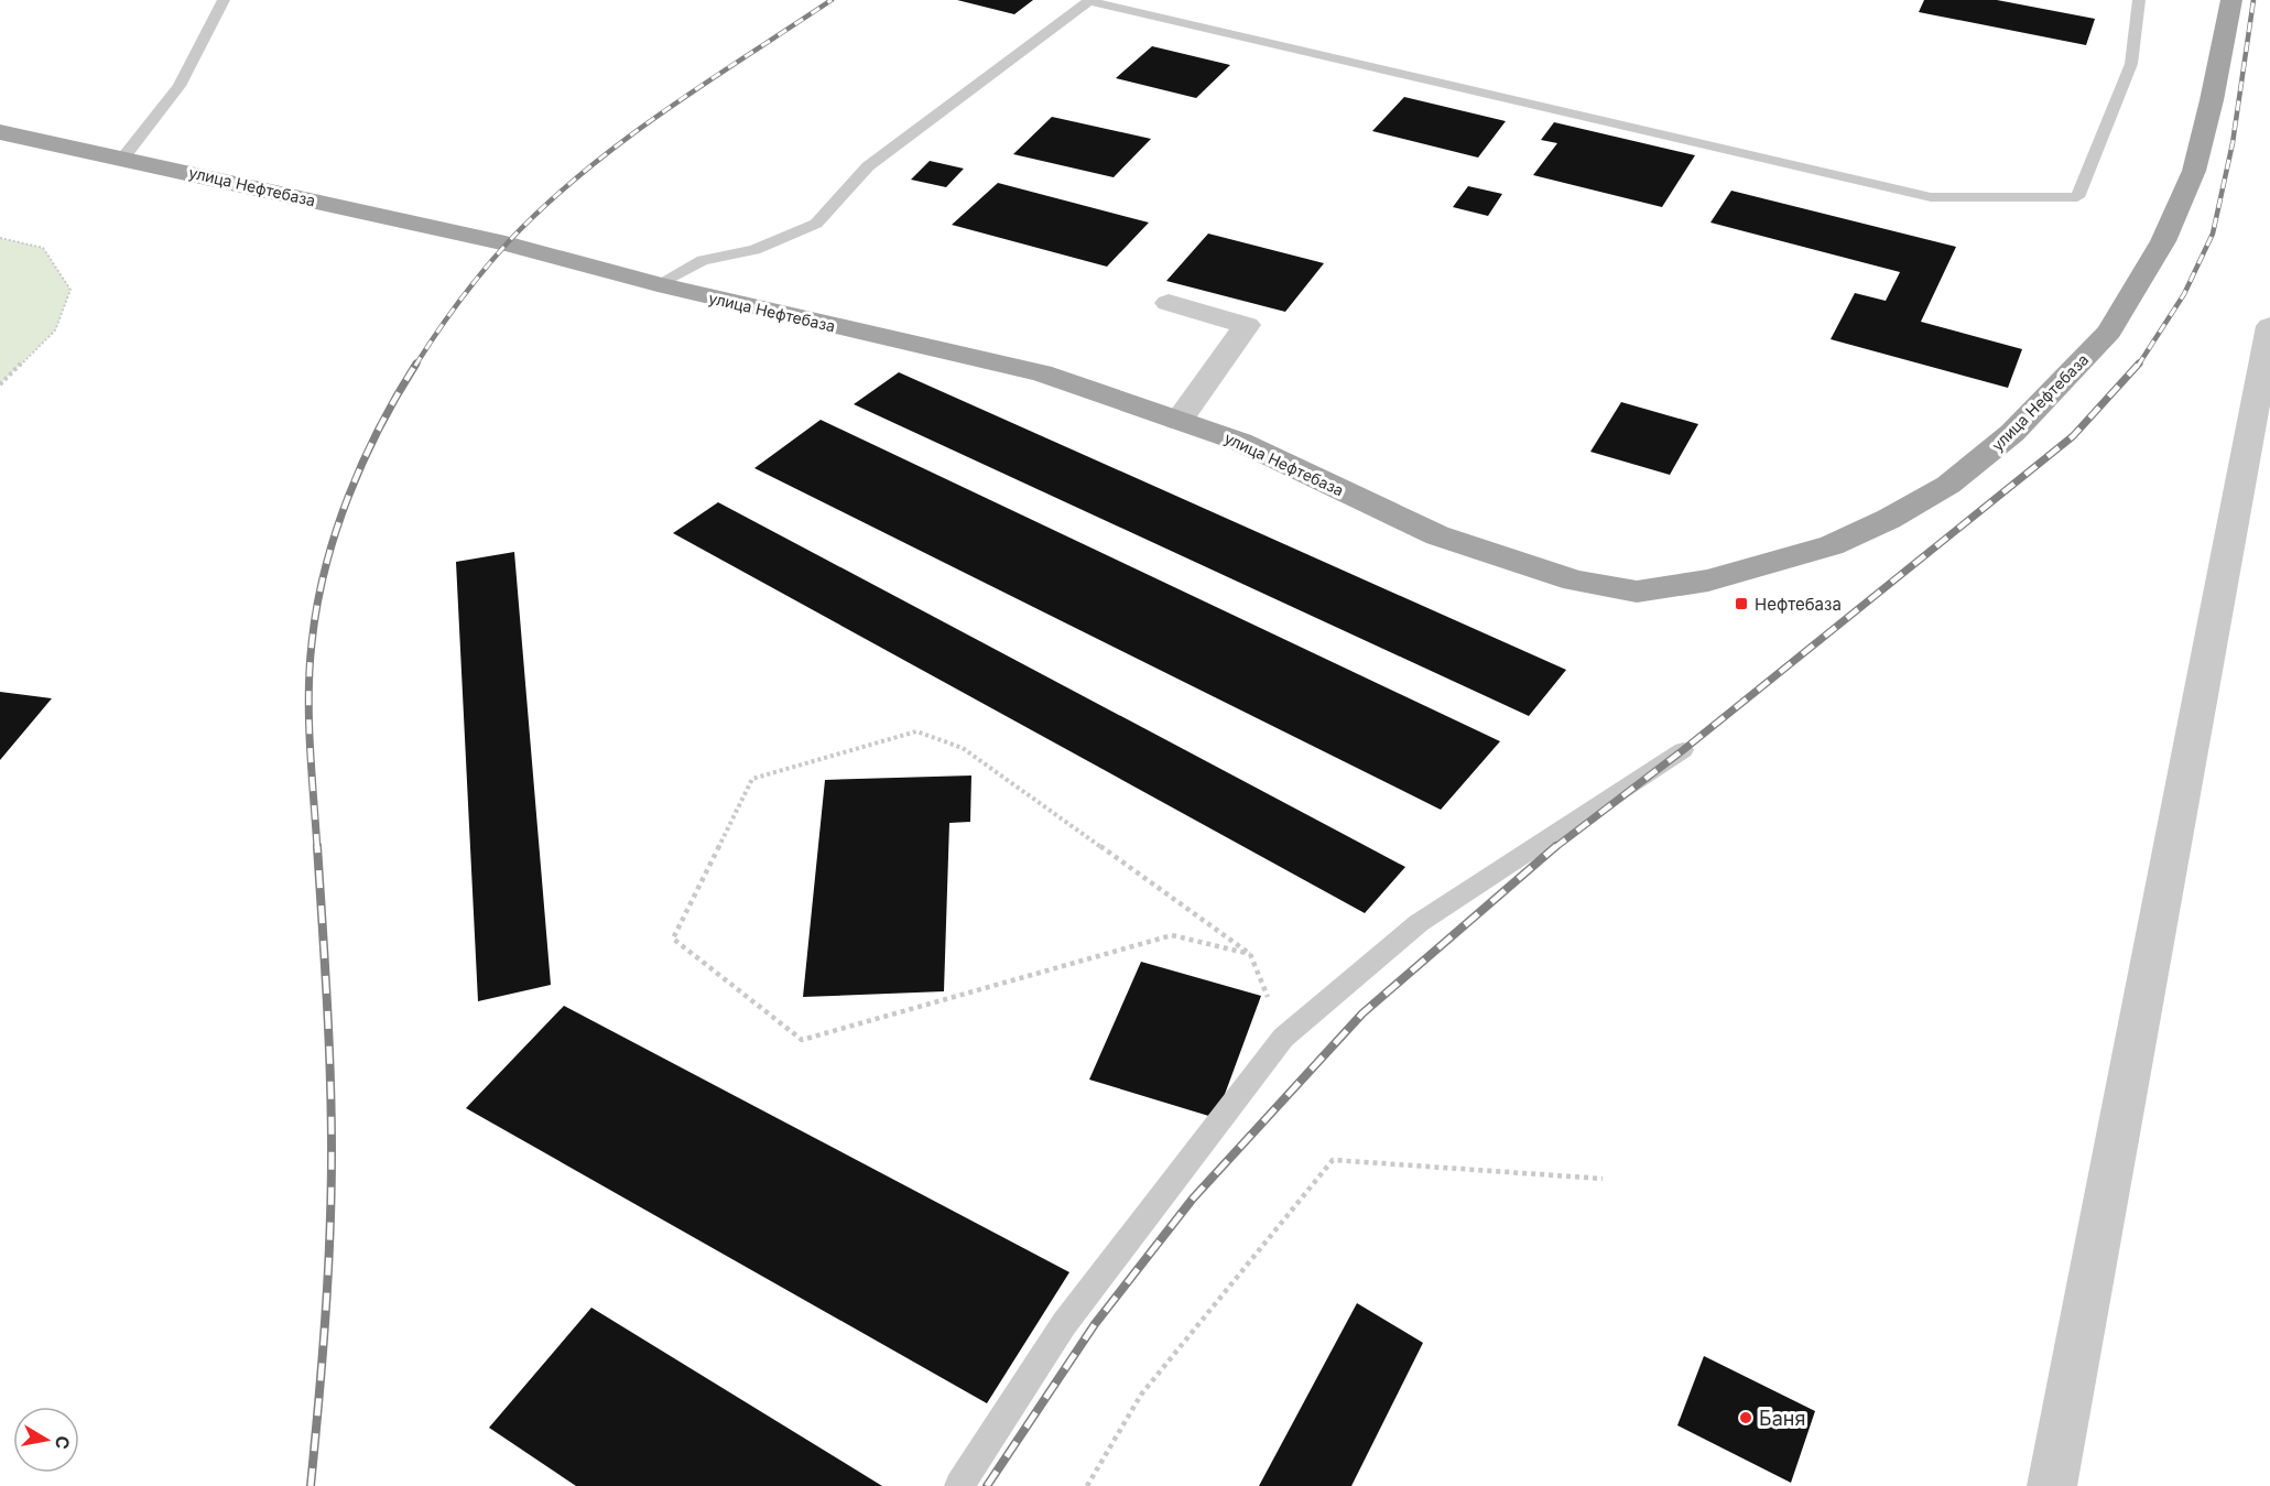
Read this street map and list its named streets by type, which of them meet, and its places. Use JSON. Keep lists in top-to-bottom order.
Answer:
{
  "streets": {
    "main road": ["улица Нефтебаза"]
  },
  "places": {
    "transit": ["Нефтебаза"],
    "other": ["Баня"]
  },
  "north": "right"
}
